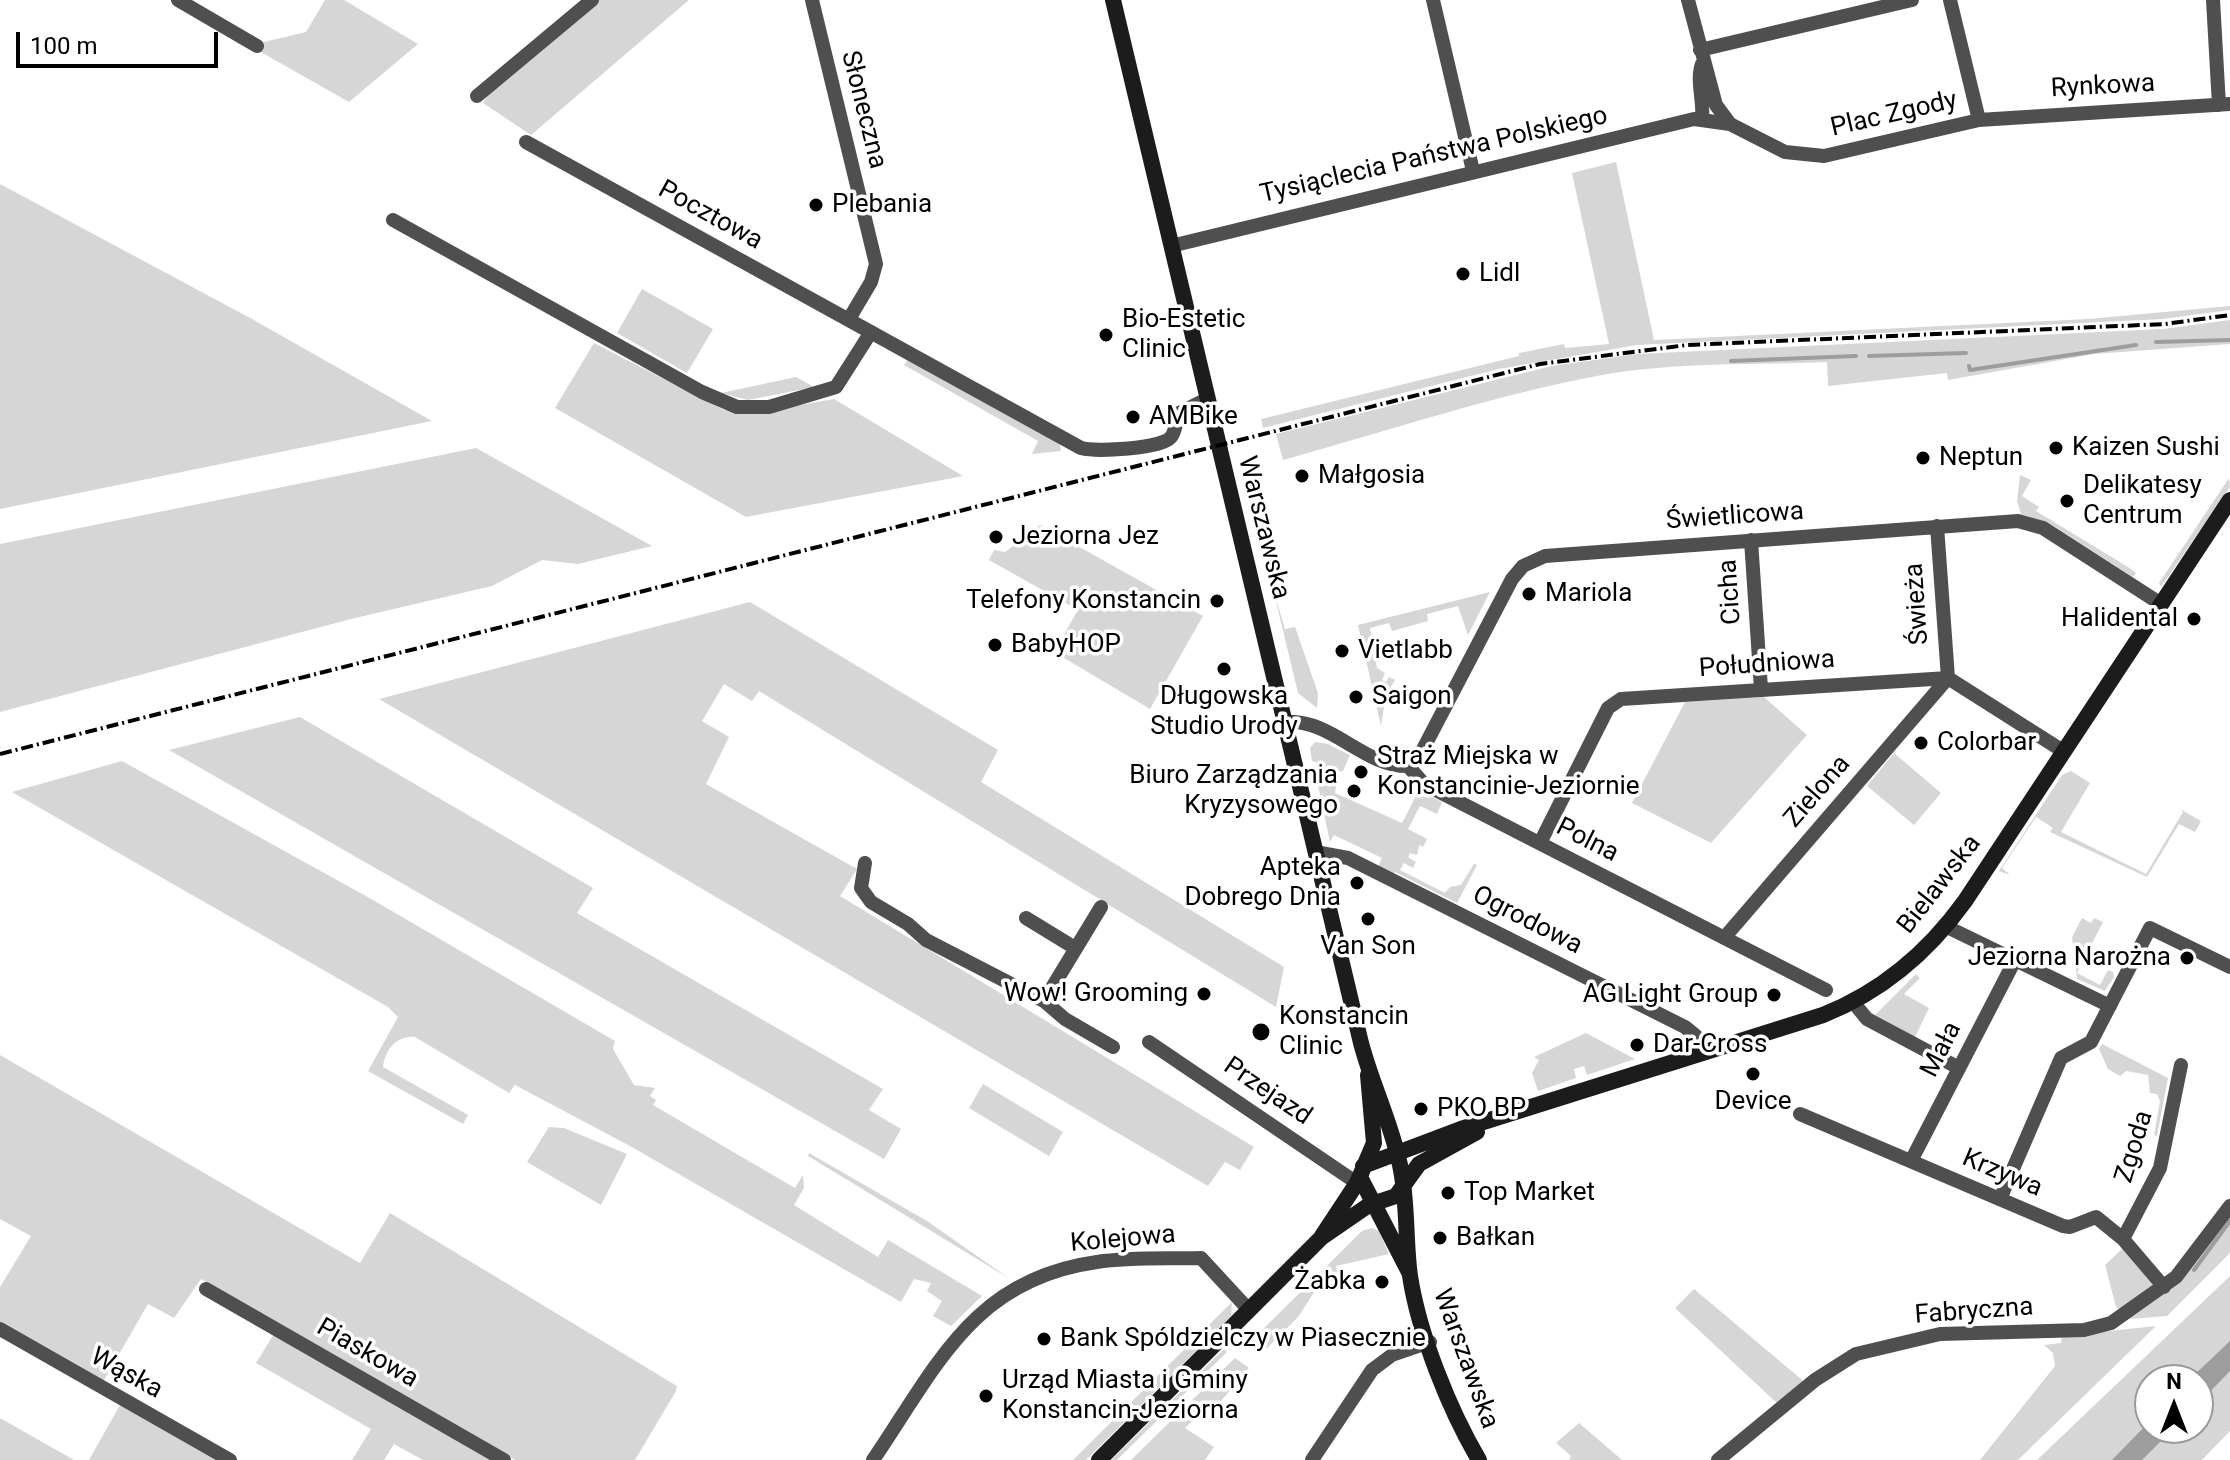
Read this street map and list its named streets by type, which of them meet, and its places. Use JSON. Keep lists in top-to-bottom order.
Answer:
{
  "streets": {
    "main road": ["Warszawska", "Bielawska"],
    "street": [
      "Rynkowa",
      "Słoneczna",
      "Plac Zgody",
      "Tysiąclecia Państwa Polskiego",
      "Pocztowa",
      "Świetlicowa",
      "Cicha",
      "Świeża",
      "Południowa",
      "Zielona",
      "Polna",
      "Ogrodowa",
      "Mała",
      "Przejazd",
      "Zgoda",
      "Krzywa",
      "Kolejowa",
      "Fabryczna",
      "Piaskowa",
      "Wąska"
    ]
  },
  "crossings": [
    ["Rynkowa", "Plac Zgody"],
    ["Słoneczna", "Pocztowa"],
    ["Plac Zgody", "Tysiąclecia Państwa Polskiego"],
    ["Tysiąclecia Państwa Polskiego", "Warszawska"],
    ["Pocztowa", "Warszawska"],
    ["Świetlicowa", "Cicha"],
    ["Świetlicowa", "Świeża"],
    ["Świetlicowa", "Polna"],
    ["Świetlicowa", "Bielawska"],
    ["Warszawska", "Polna"],
    ["Warszawska", "Bielawska"],
    ["Warszawska", "Ogrodowa"],
    ["Warszawska", "Przejazd"],
    ["Cicha", "Południowa"],
    ["Świeża", "Południowa"],
    ["Świeża", "Zielona"],
    ["Południowa", "Zielona"],
    ["Południowa", "Polna"],
    ["Zielona", "Polna"],
    ["Bielawska", "Ogrodowa"],
    ["Bielawska", "Przejazd"],
    ["Mała", "Krzywa"],
    ["Zgoda", "Krzywa"],
    ["Krzywa", "Fabryczna"]
  ],
  "places": [
    "Plebania",
    "Lidl",
    "Bio-Estetic Clinic",
    "AMBike",
    "Kaizen Sushi",
    "Neptun",
    "Małgosia",
    "Delikatesy Centrum",
    "Jeziorna Jez",
    "Mariola",
    "Telefony Konstancin",
    "Halidental",
    "BabyHOP",
    "Vietlabb",
    "Długowska Studio Urody",
    "Saigon",
    "Colorbar",
    "Straż Miejska w Konstancinie-Jeziornie",
    "Biuro Zarządzania Kryzysowego",
    "Apteka Dobrego Dnia",
    "Van Son",
    "Jeziorna Narożna",
    "Wow! Grooming",
    "AG Light Group",
    "Konstancin Clinic",
    "Dar-Cross",
    "Device",
    "PKO BP",
    "Top Market",
    "Bałkan",
    "Żabka",
    "Bank Spóldzielczy w Piasecznie",
    "Urząd Miasta i Gminy Konstancin-Jeziorna"
  ],
  "scale_bar": "100 m",
  "north": "top"
}
